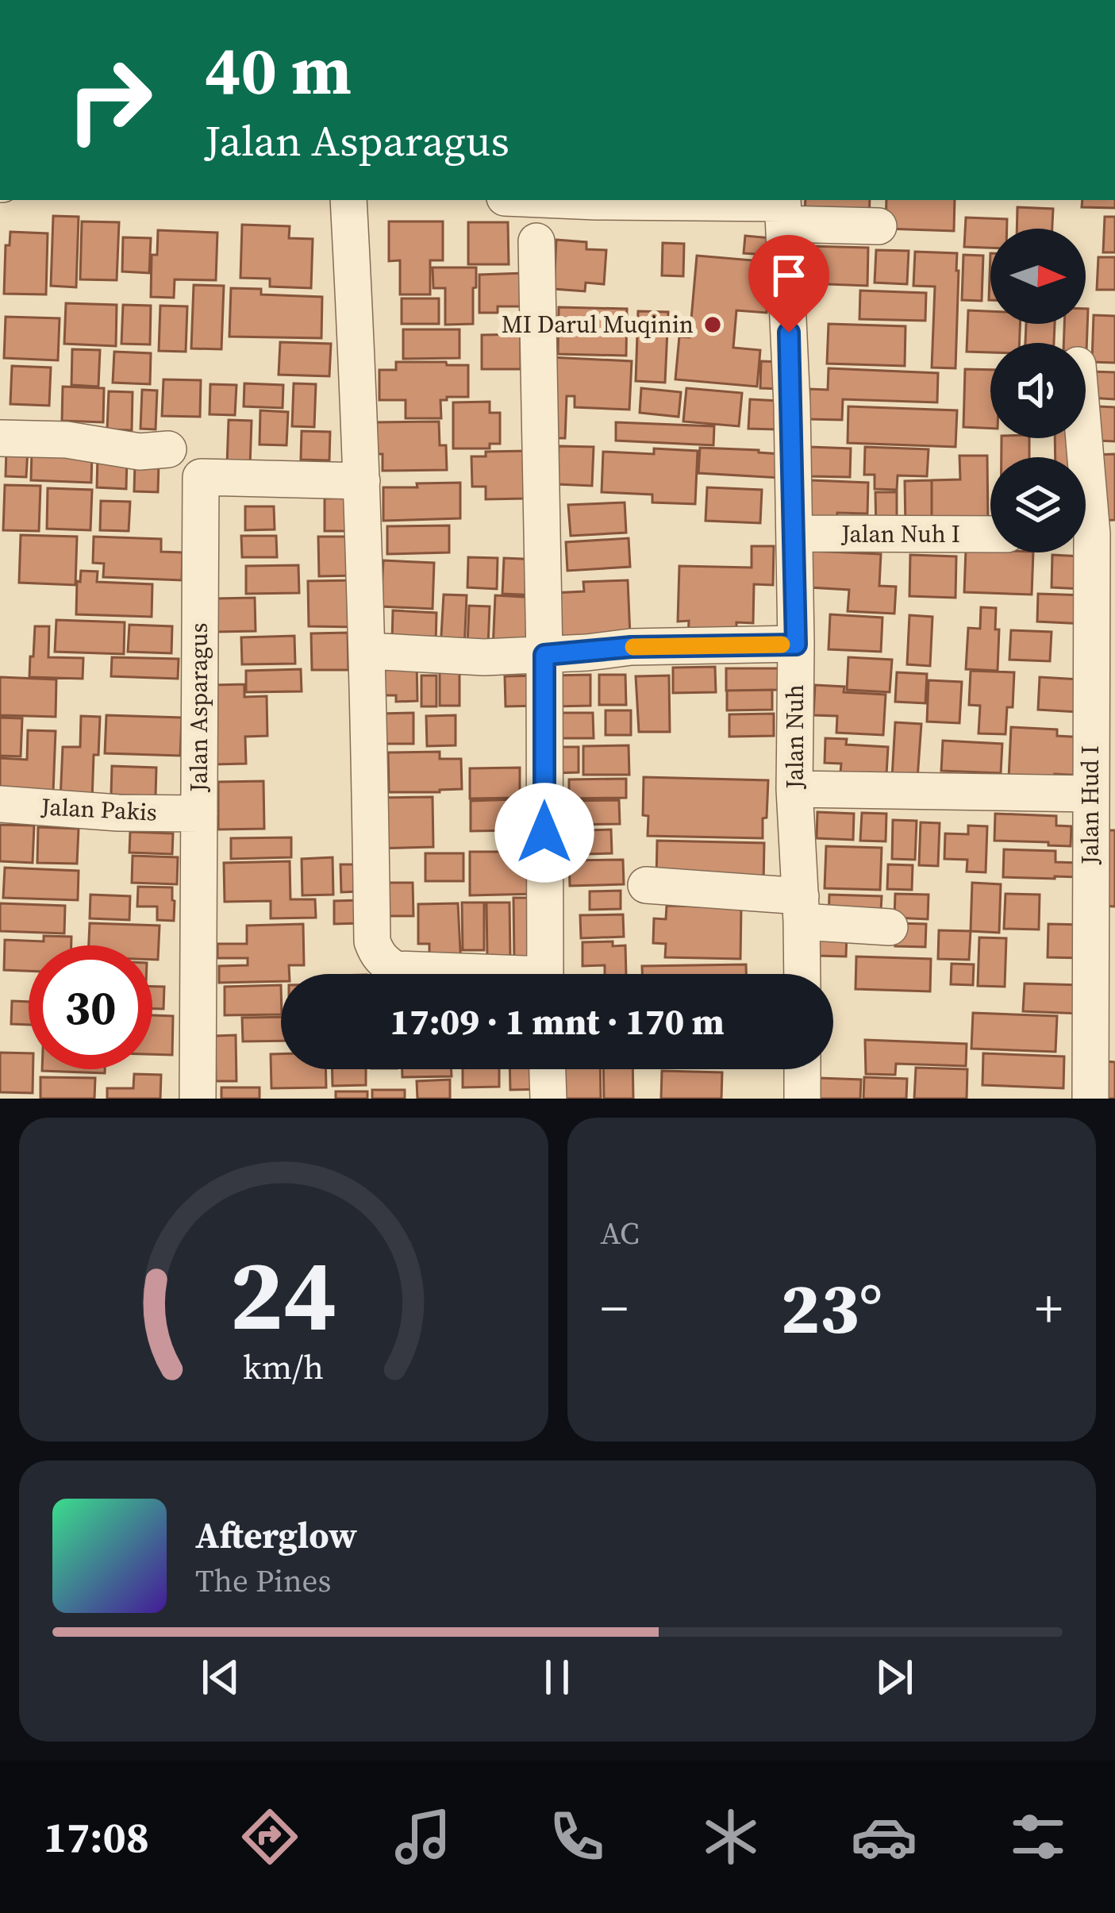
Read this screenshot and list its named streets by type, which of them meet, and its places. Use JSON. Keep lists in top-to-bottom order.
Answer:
{
  "streets": {
    "street": [
      "Jalan Nuh I",
      "Jalan Asparagus",
      "Jalan Nuh",
      "Jalan Hud I",
      "Jalan Pakis"
    ]
  },
  "crossings": [
    ["Jalan Nuh I", "Jalan Nuh"],
    ["Jalan Asparagus", "Jalan Pakis"]
  ],
  "places": ["MI Darul Muqinin"],
  "north": "right",
  "page": {
    "turn": ["40 m", "Jalan Asparagus"],
    "limit": "30",
    "trip": "17:09 · 1 mnt · 170 m",
    "tile": "AC",
    "heat": ["−", "23°", "+"],
    "song": ["Afterglow", "The Pines"],
    "tabs": "17:08",
    "gauge": ["24", "km/h"]
  }
}
